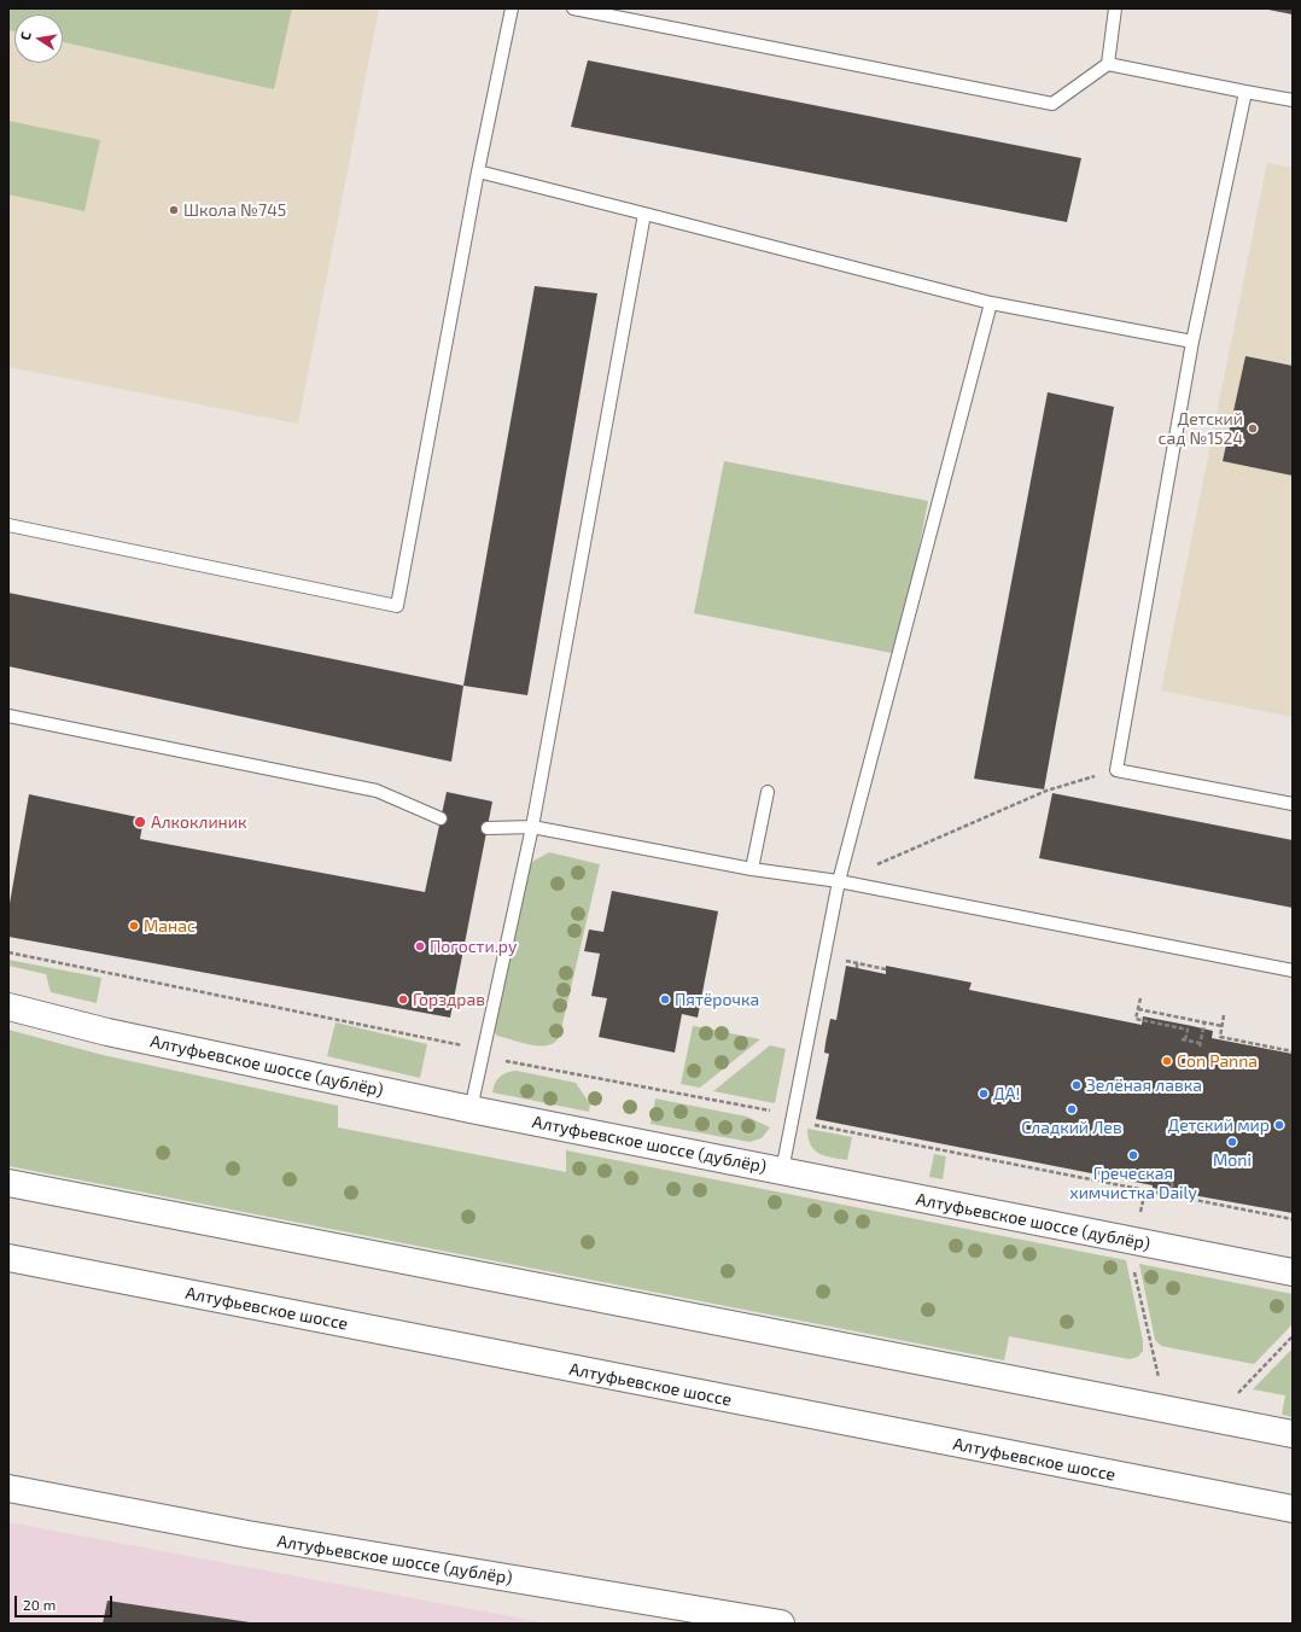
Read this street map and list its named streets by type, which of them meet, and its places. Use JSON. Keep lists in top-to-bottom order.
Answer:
{
  "streets": {
    "main road": ["Алтуфьевское шоссе (дублёр)", "Алтуфьевское шоссе"]
  },
  "places": [
    "Школа №745",
    "Детский сад №1524",
    "Алкоклиник",
    "Манас",
    "Погости.ру",
    "Горздрав",
    "Пятёрочка",
    "Con Panna",
    "Зелёная лавка",
    "ДА!",
    "Сладкий Лев",
    "Детский мир",
    "Moni",
    "Греческая химчистка Daily"
  ],
  "scale_bar": "20 m",
  "north": "left"
}
